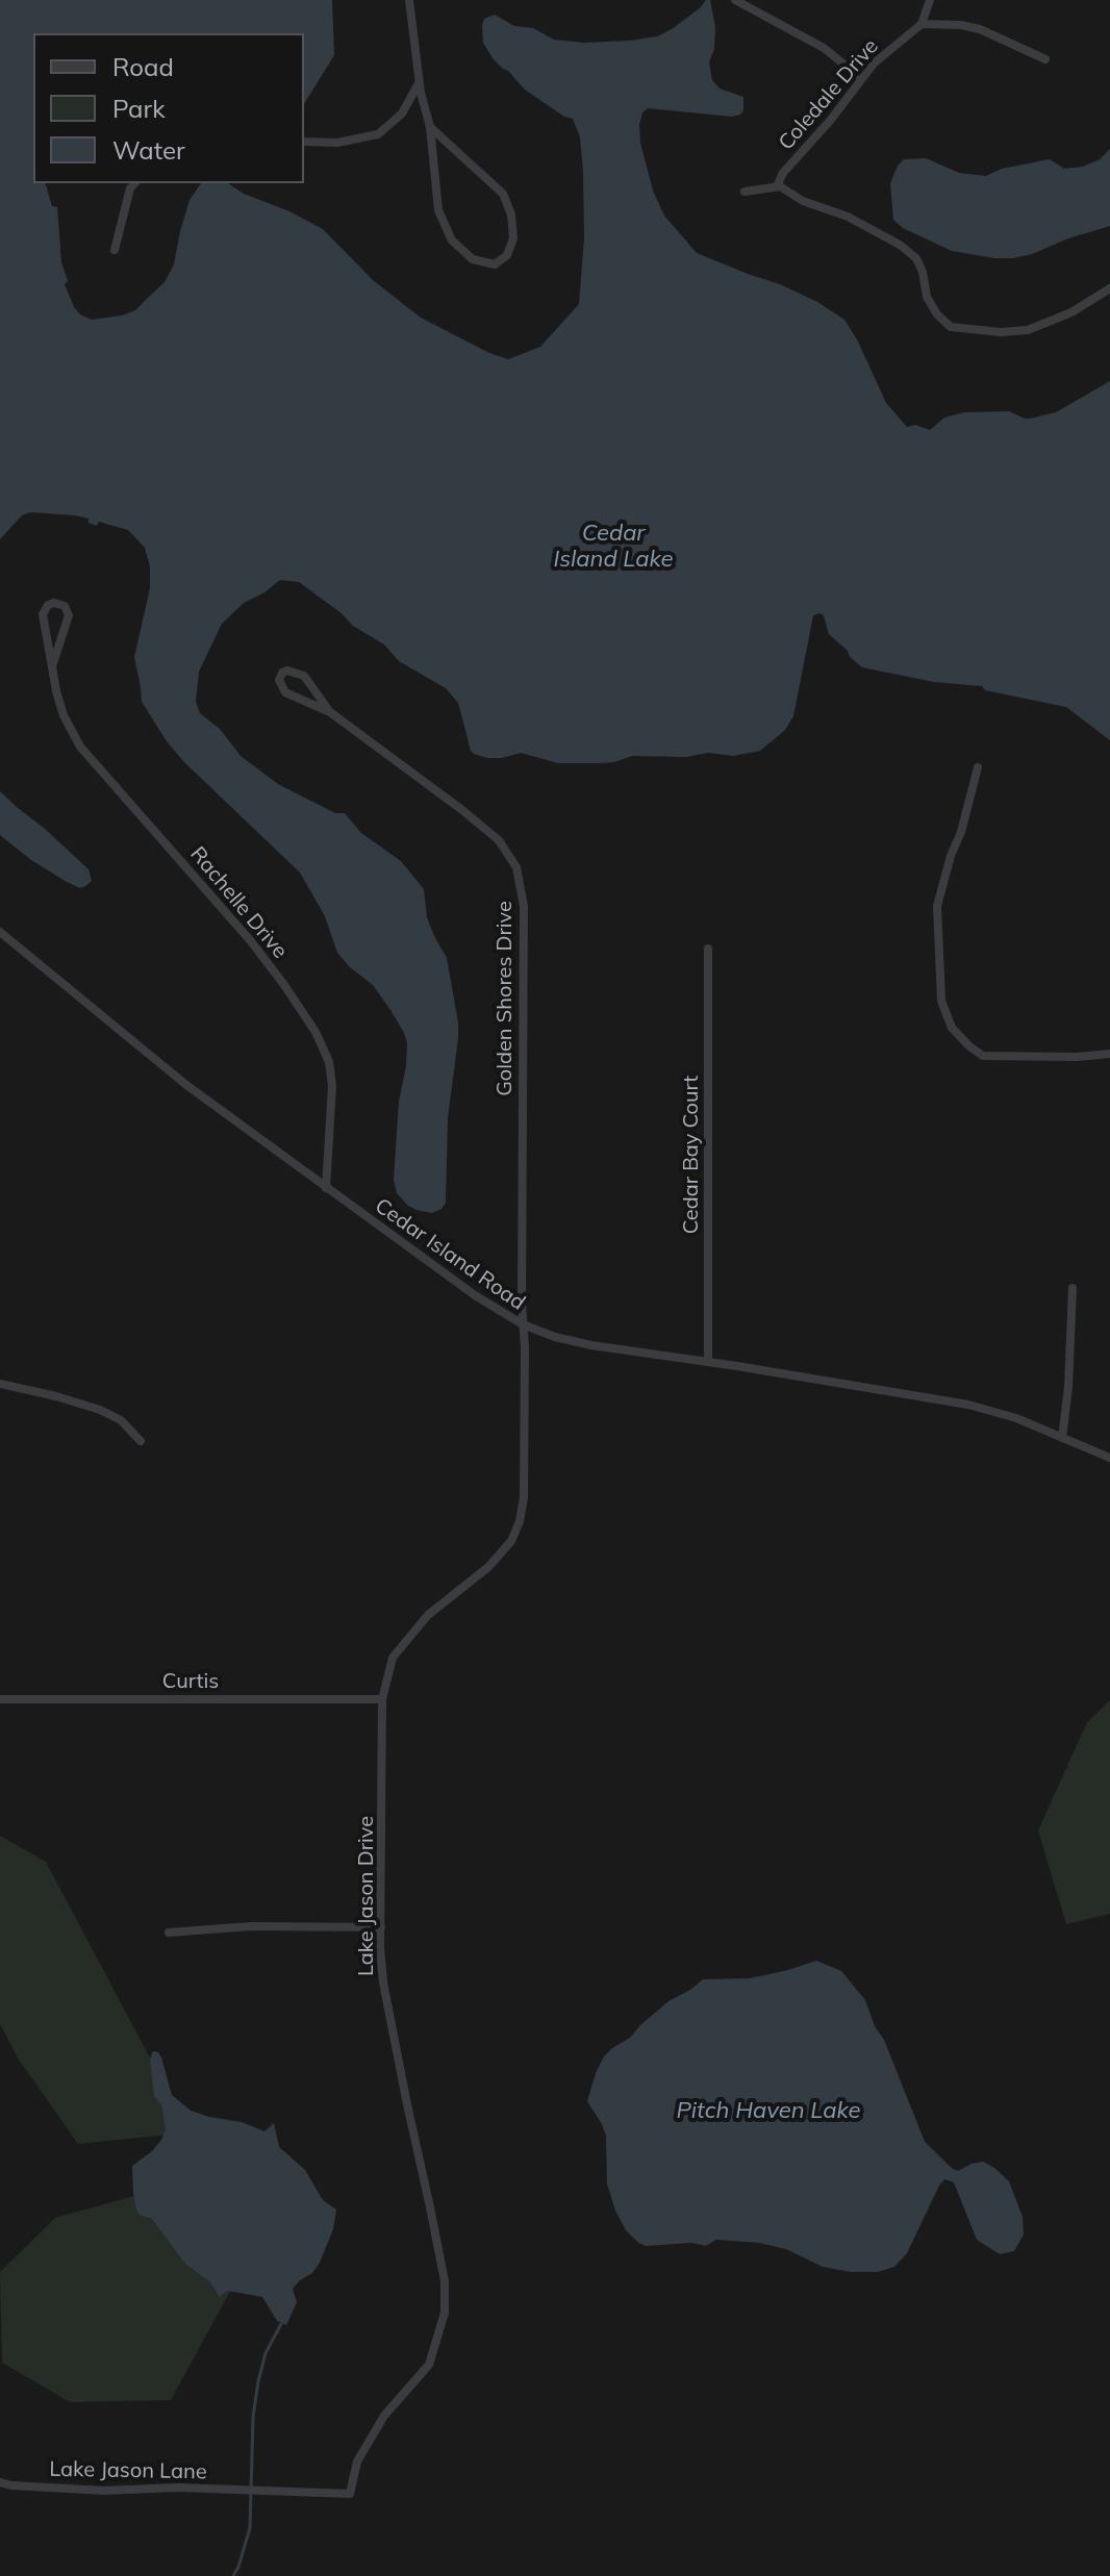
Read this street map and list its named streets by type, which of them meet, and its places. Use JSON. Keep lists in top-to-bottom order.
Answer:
{
  "streets": {
    "street": [
      "Coledale Drive",
      "Rachelle Drive",
      "Golden Shores Drive",
      "Cedar Bay Court",
      "Cedar Island Road",
      "Curtis",
      "Lake Jason Drive",
      "Lake Jason Lane"
    ]
  },
  "crossings": [
    ["Rachelle Drive", "Cedar Island Road"],
    ["Golden Shores Drive", "Cedar Island Road"],
    ["Golden Shores Drive", "Lake Jason Drive"],
    ["Cedar Bay Court", "Cedar Island Road"],
    ["Cedar Island Road", "Lake Jason Drive"],
    ["Curtis", "Lake Jason Drive"],
    ["Lake Jason Drive", "Lake Jason Lane"]
  ],
  "water": ["Cedar Island Lake", "Pitch Haven Lake"],
  "legend": ["Road", "Park", "Water"]
}
